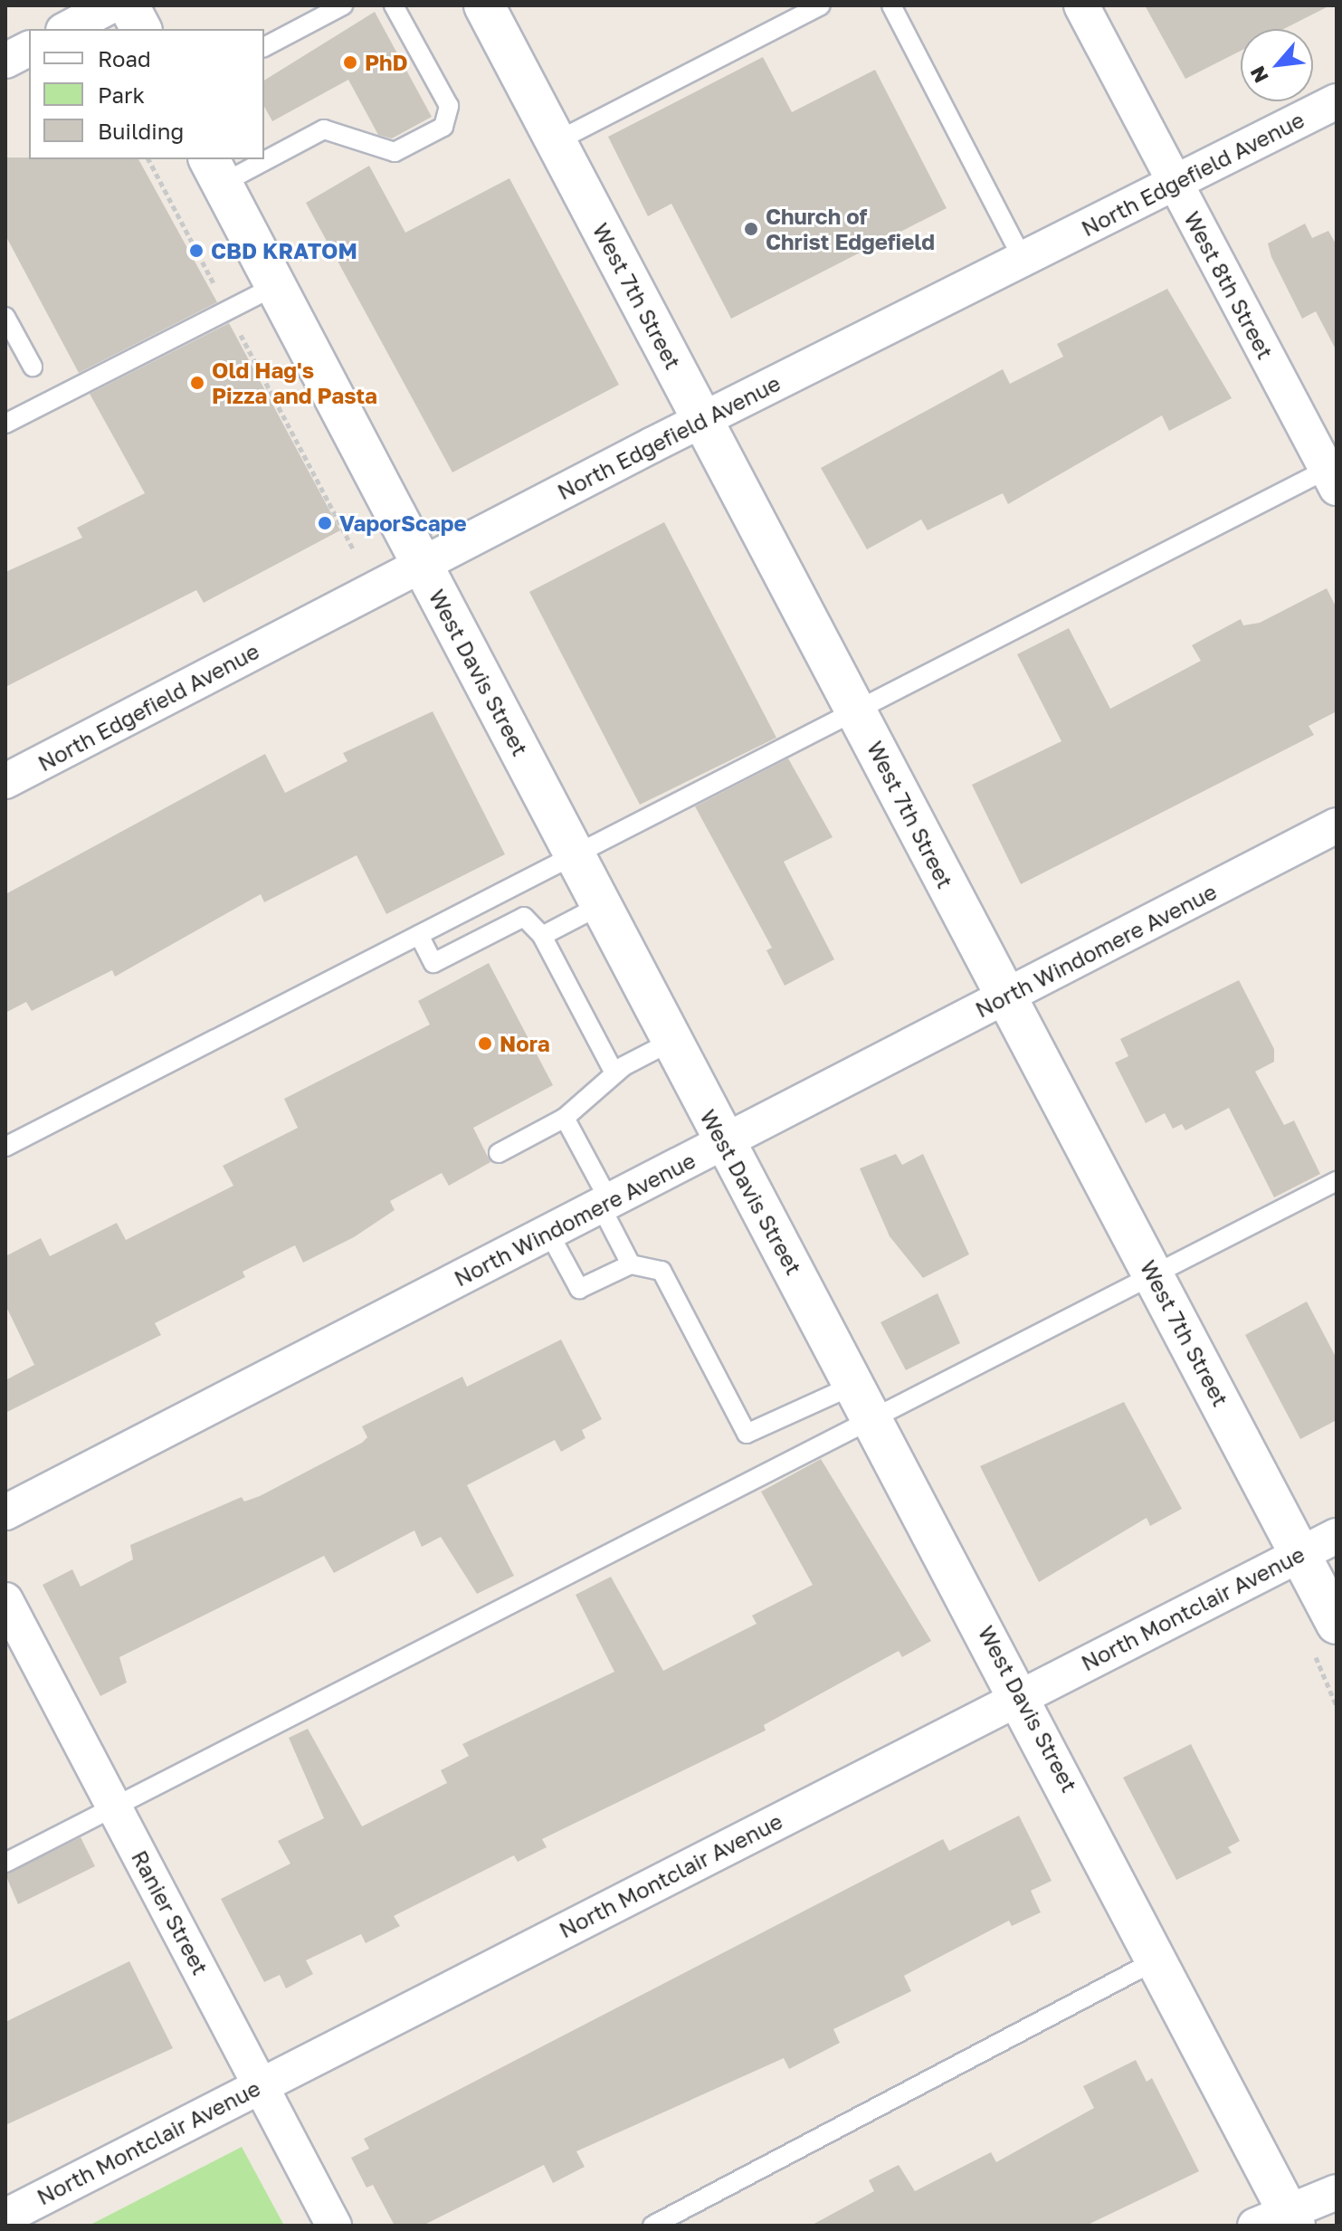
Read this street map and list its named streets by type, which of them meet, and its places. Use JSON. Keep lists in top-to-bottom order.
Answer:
{
  "streets": {
    "main road": ["West 7th Street", "West Davis Street"],
    "street": [
      "North Edgefield Avenue",
      "West 8th Street",
      "North Windomere Avenue",
      "North Montclair Avenue",
      "Ranier Street"
    ]
  },
  "crossings": [
    ["North Edgefield Avenue", "West 8th Street"],
    ["North Edgefield Avenue", "West 7th Street"],
    ["North Edgefield Avenue", "West Davis Street"],
    ["West 7th Street", "North Windomere Avenue"],
    ["West 7th Street", "North Montclair Avenue"],
    ["West Davis Street", "North Windomere Avenue"],
    ["West Davis Street", "North Montclair Avenue"],
    ["North Montclair Avenue", "Ranier Street"]
  ],
  "places": [
    "PhD",
    "Church of Christ Edgefield",
    "CBD KRATOM",
    "Old Hag's Pizza and Pasta",
    "VaporScape",
    "Nora"
  ],
  "legend": ["Road", "Park", "Building"],
  "north": "bottom left"
}
